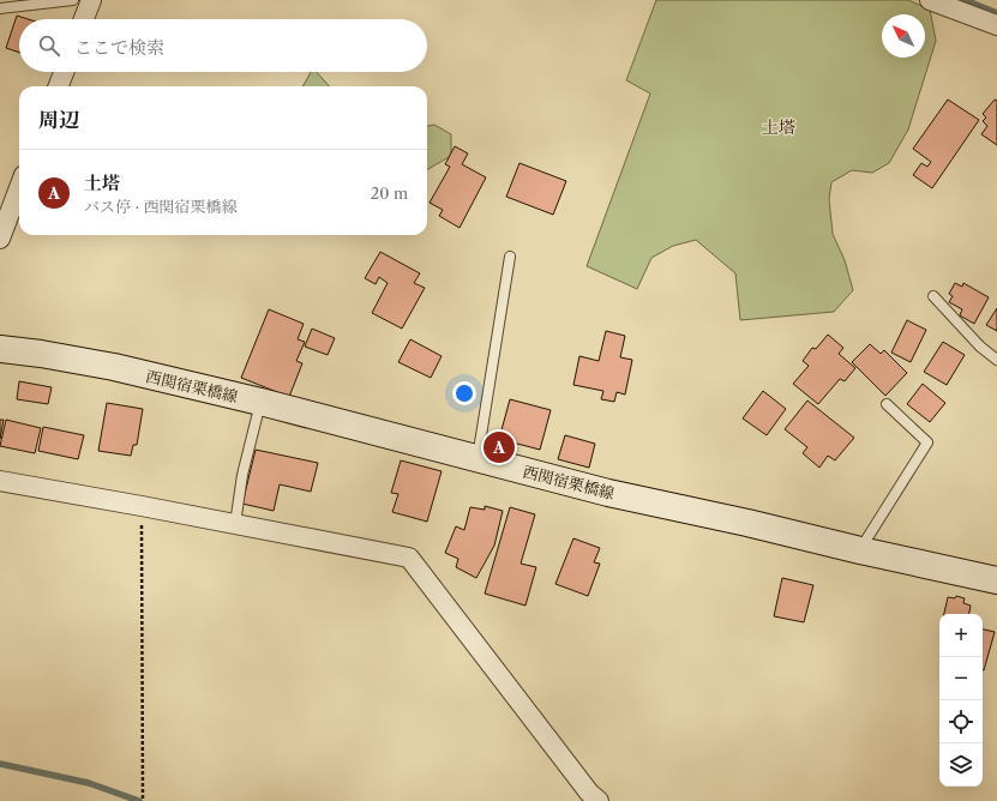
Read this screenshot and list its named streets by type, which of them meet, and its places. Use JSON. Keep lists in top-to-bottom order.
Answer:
{
  "streets": {
    "main road": ["西関宿栗橋線"]
  },
  "districts": ["土塔"],
  "north": "top left",
  "page": {
    "search": "ここで検索",
    "heading": "周辺",
    "list": [
      {
        "mark": "A",
        "name": "土塔",
        "note": "バス停 · 西関宿栗橋線",
        "value": "20 m"
      }
    ],
    "pins": "A",
    "map_buttons": ["+", "−"]
  }
}
